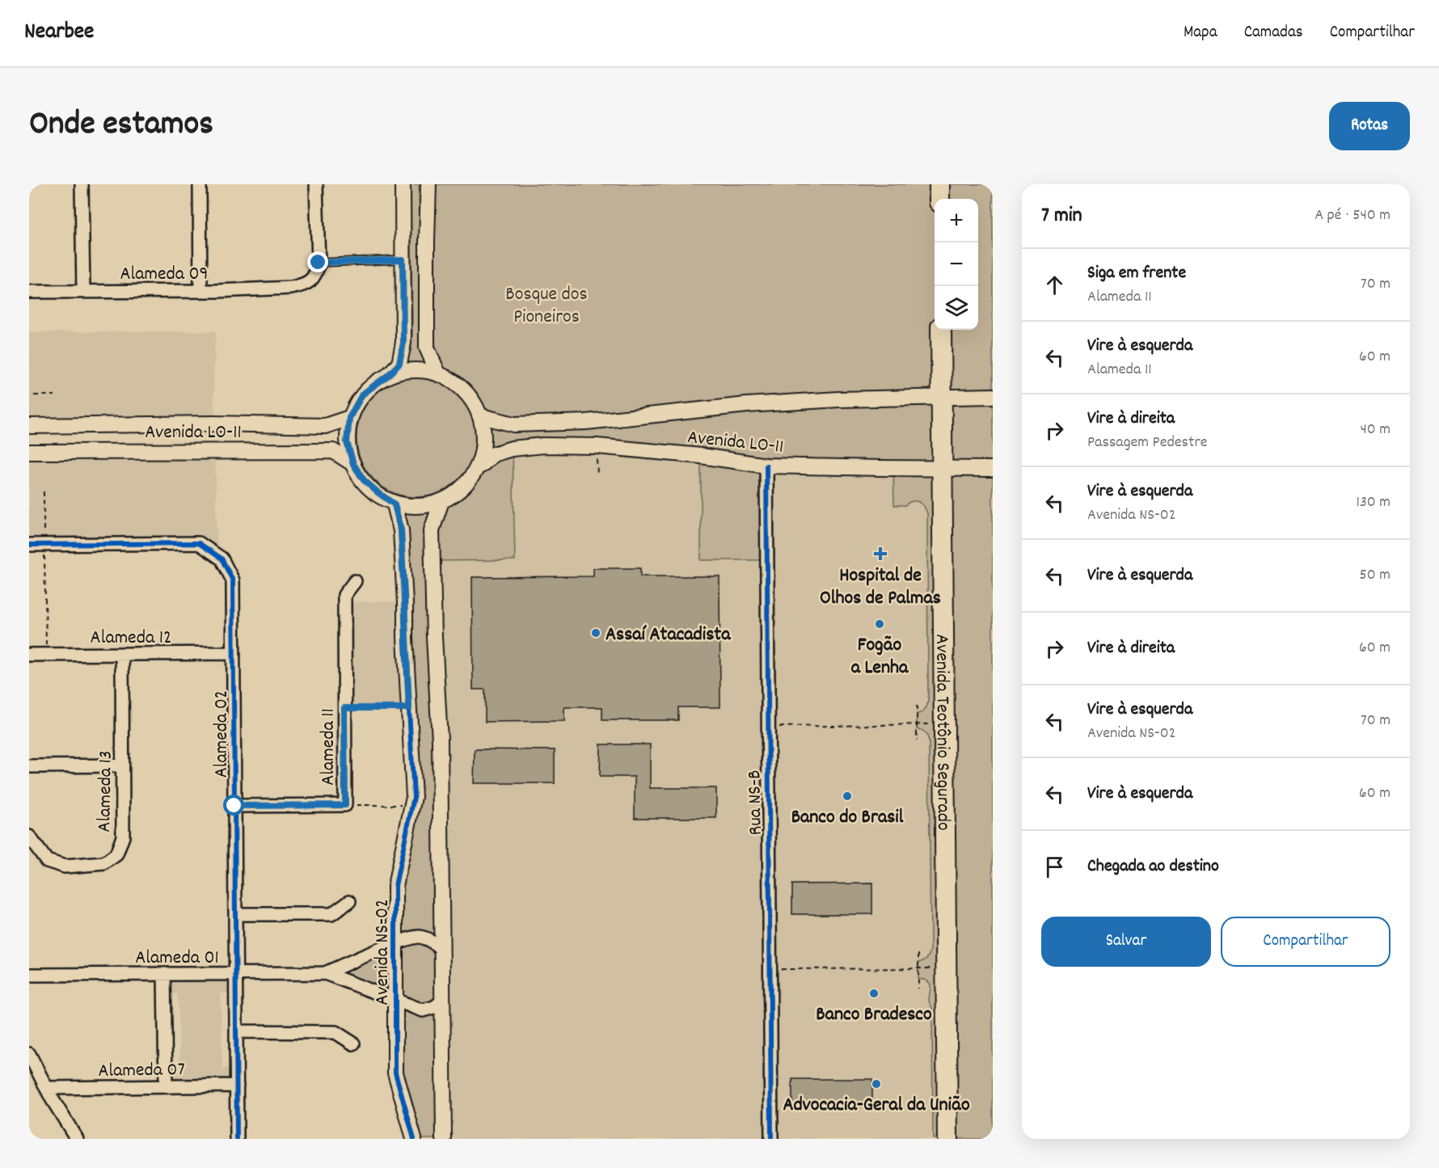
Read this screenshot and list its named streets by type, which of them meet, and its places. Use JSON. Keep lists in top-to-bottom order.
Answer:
{
  "streets": {
    "main road": ["Avenida Teotônio Segurado"],
    "street": [
      "Alameda 09",
      "Avenida LO-11",
      "Alameda 12",
      "Alameda 02",
      "Alameda 11",
      "Alameda 13",
      "Rua NS-B",
      "Avenida NS-02",
      "Alameda 01",
      "Alameda 07"
    ]
  },
  "crossings": [
    ["Avenida LO-11", "Avenida Teotônio Segurado"],
    ["Avenida LO-11", "Rua NS-B"],
    ["Avenida LO-11", "Avenida NS-02"],
    ["Alameda 12", "Alameda 02"],
    ["Alameda 12", "Alameda 13"],
    ["Alameda 02", "Alameda 11"],
    ["Alameda 02", "Alameda 01"],
    ["Alameda 02", "Alameda 07"],
    ["Avenida NS-02", "Alameda 01"]
  ],
  "parks": ["Bosque dos Pioneiros"],
  "places": {
    "health": ["Hospital de Olhos de Palmas"],
    "other": [
      "Fogão a Lenha",
      "Assaí Atacadista",
      "Banco do Brasil",
      "Banco Bradesco",
      "Advocacia-Geral da União"
    ]
  },
  "page": {
    "header": "Nearbee",
    "nav": ["Mapa", "Camadas", "Compartilhar"],
    "title": "Onde estamos",
    "buttons": [
      "Rotas",
      ["Salvar", "Compartilhar"]
    ],
    "heading": ["7 min", "A pé · 540 m"],
    "map_buttons": ["+", "−"],
    "list": [
      ["Siga em frente", "Alameda 11", "70 m"],
      ["Vire à esquerda", "Alameda 11", "60 m"],
      ["Vire à direita", "Passagem Pedestre", "40 m"],
      ["Vire à esquerda", "Avenida NS-02", "130 m"],
      ["Vire à esquerda", "50 m"],
      ["Vire à direita", "60 m"],
      ["Vire à esquerda", "Avenida NS-02", "70 m"],
      ["Vire à esquerda", "60 m"],
      "Chegada ao destino"
    ]
  }
}
